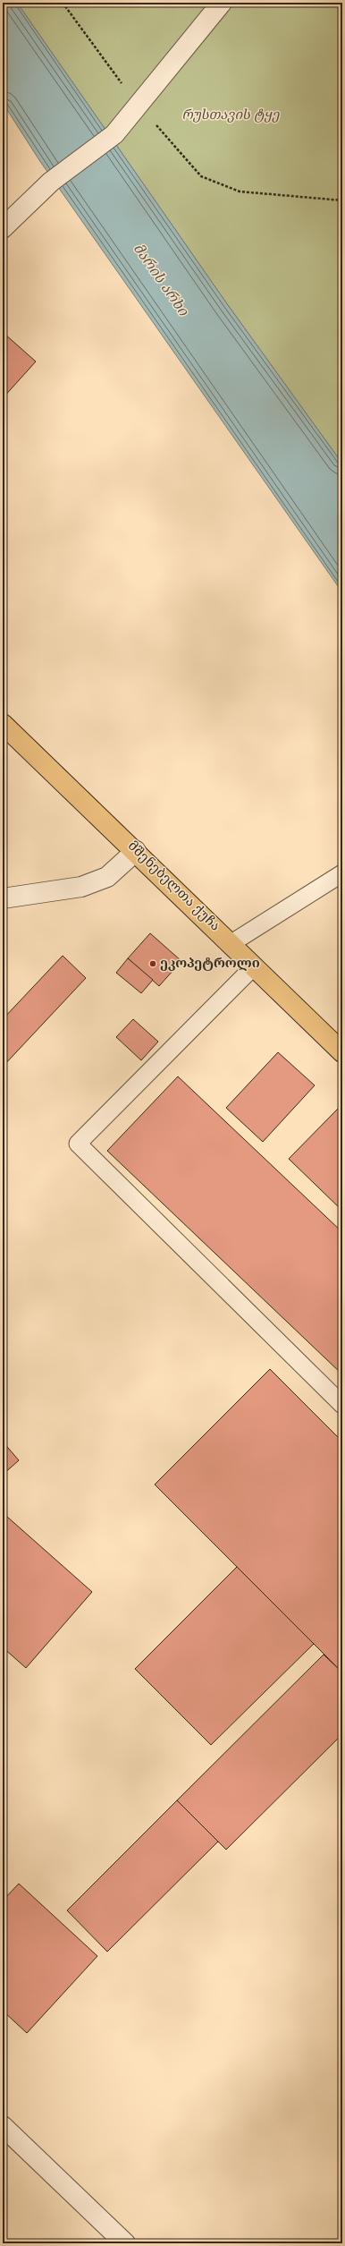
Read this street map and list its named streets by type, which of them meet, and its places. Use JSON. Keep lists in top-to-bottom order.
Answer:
{
  "streets": {
    "main road": ["მშენებელთა ქუჩა"]
  },
  "water": ["მარის არხი"],
  "parks": ["რუსთავის ტყე"],
  "places": ["ეკოპეტროლი"]
}
